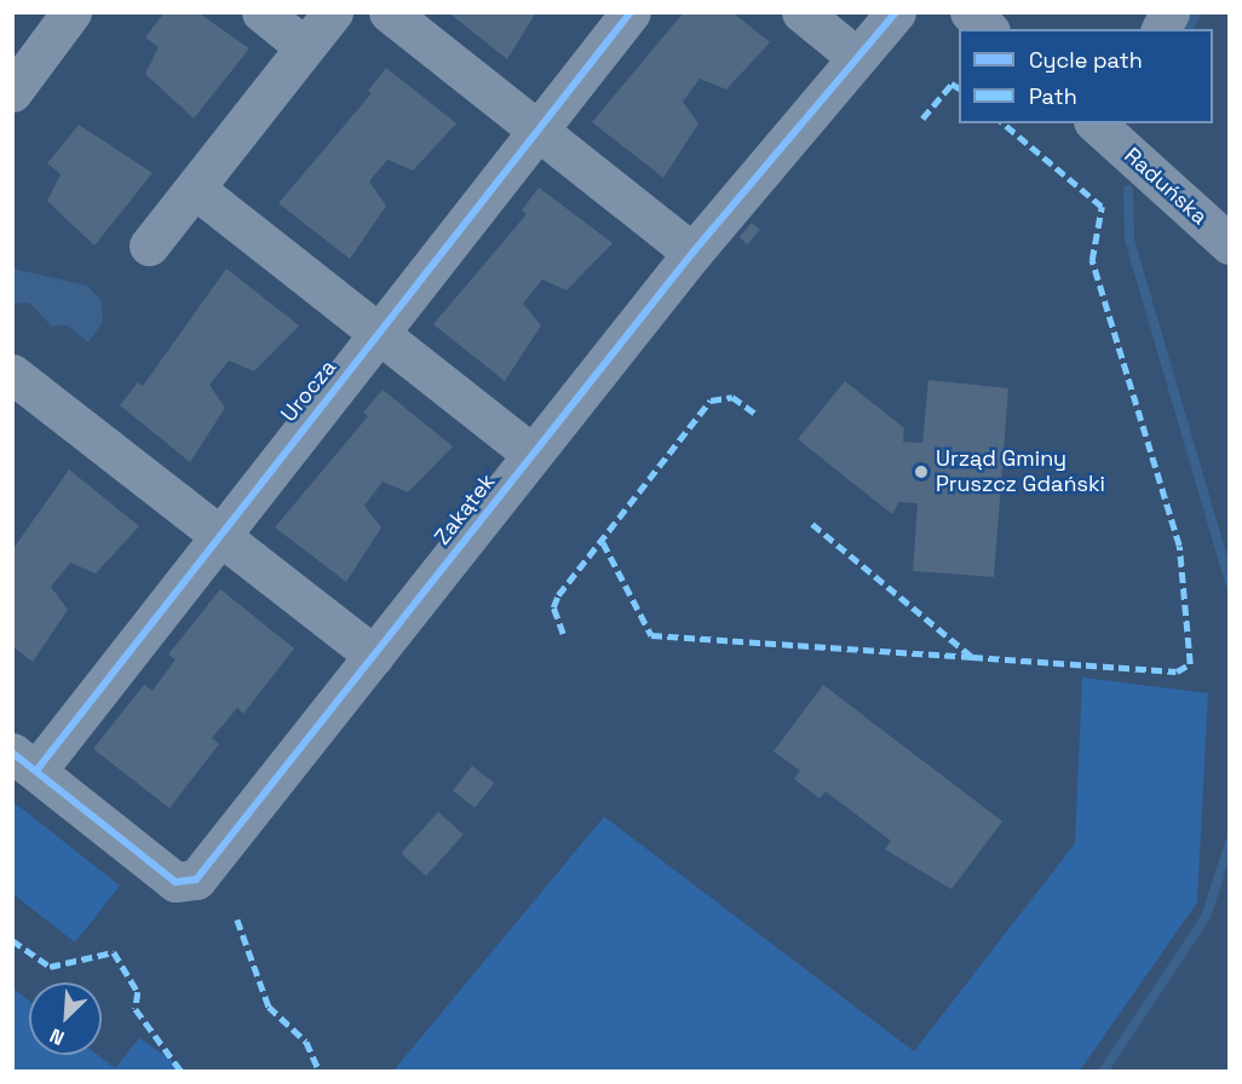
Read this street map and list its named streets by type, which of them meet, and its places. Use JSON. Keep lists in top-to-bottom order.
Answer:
{
  "streets": {
    "street": ["Raduńska", "Urocza", "Zakątek"]
  },
  "crossings": [
    ["Urocza", "Zakątek"]
  ],
  "places": ["Urząd Gminy Pruszcz Gdański"],
  "legend": ["Cycle path", "Path"],
  "north": "bottom left"
}
